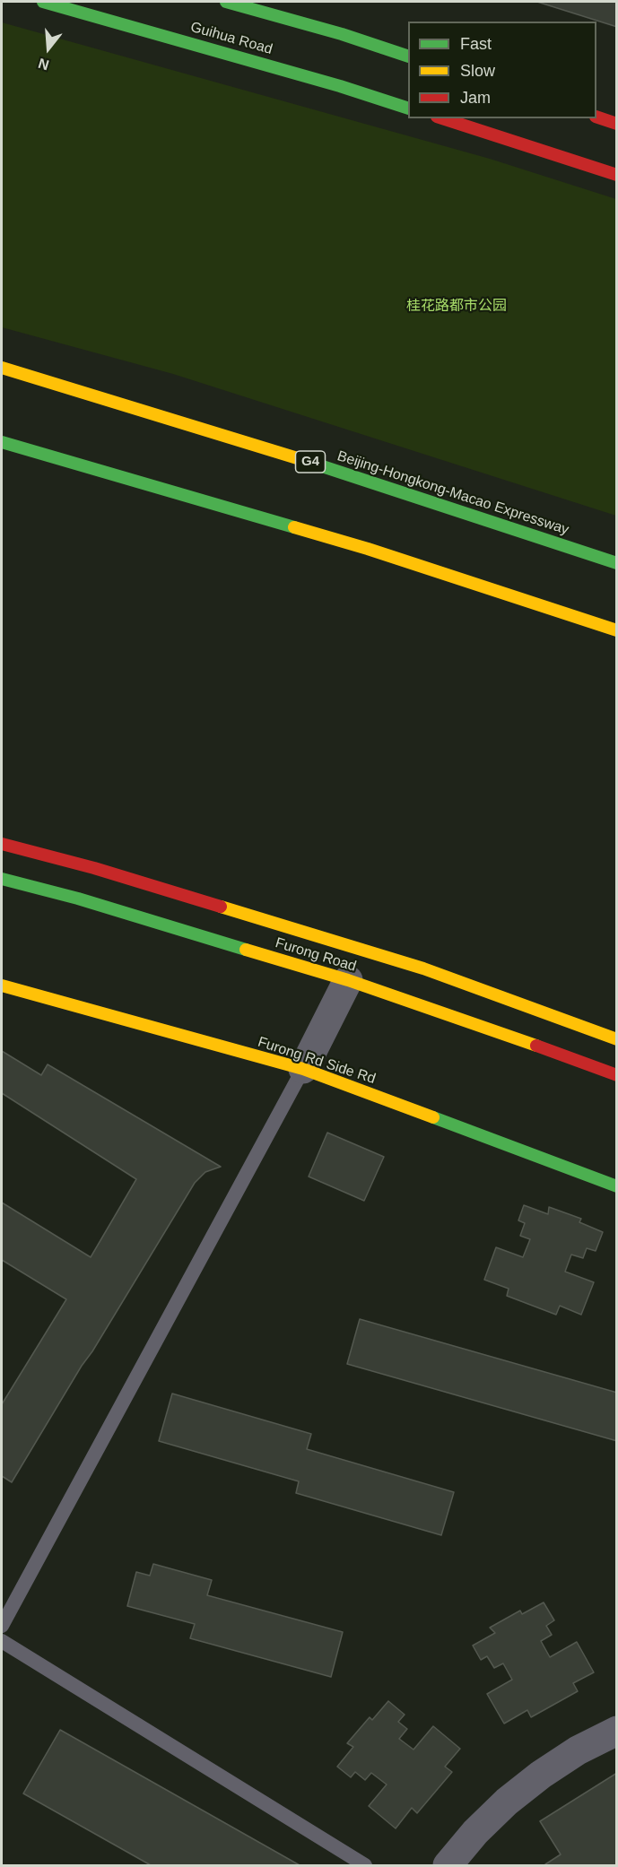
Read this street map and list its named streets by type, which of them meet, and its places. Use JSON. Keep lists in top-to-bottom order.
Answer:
{
  "streets": {
    "main road": [
      "Guihua Road",
      "G4",
      "Beijing-Hongkong-Macao Expressway",
      "Furong Road",
      "Furong Rd Side Rd"
    ]
  },
  "parks": ["桂花路都市公园"],
  "legend": ["Fast", "Slow", "Jam"],
  "north": "bottom"
}
